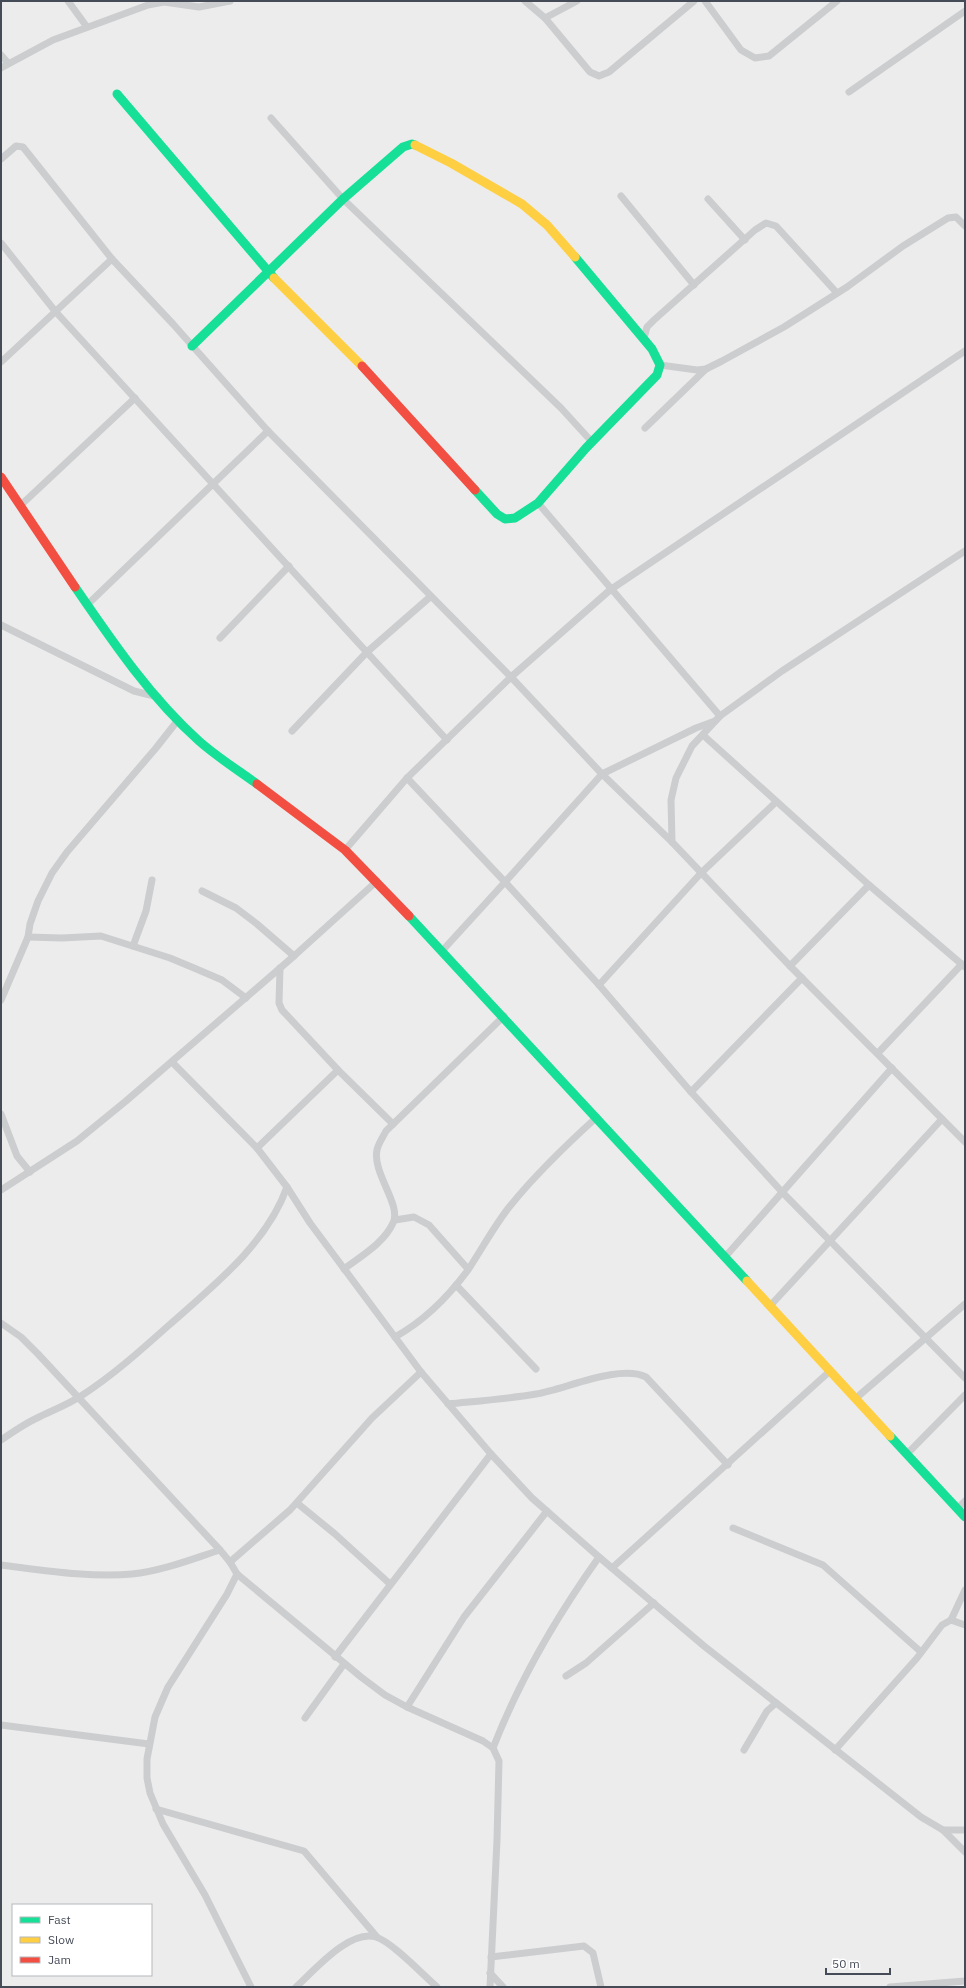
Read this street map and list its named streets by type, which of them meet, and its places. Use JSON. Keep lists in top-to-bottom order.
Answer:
{
  "legend": ["Fast", "Slow", "Jam"],
  "scale_bar": "50 m"
}
